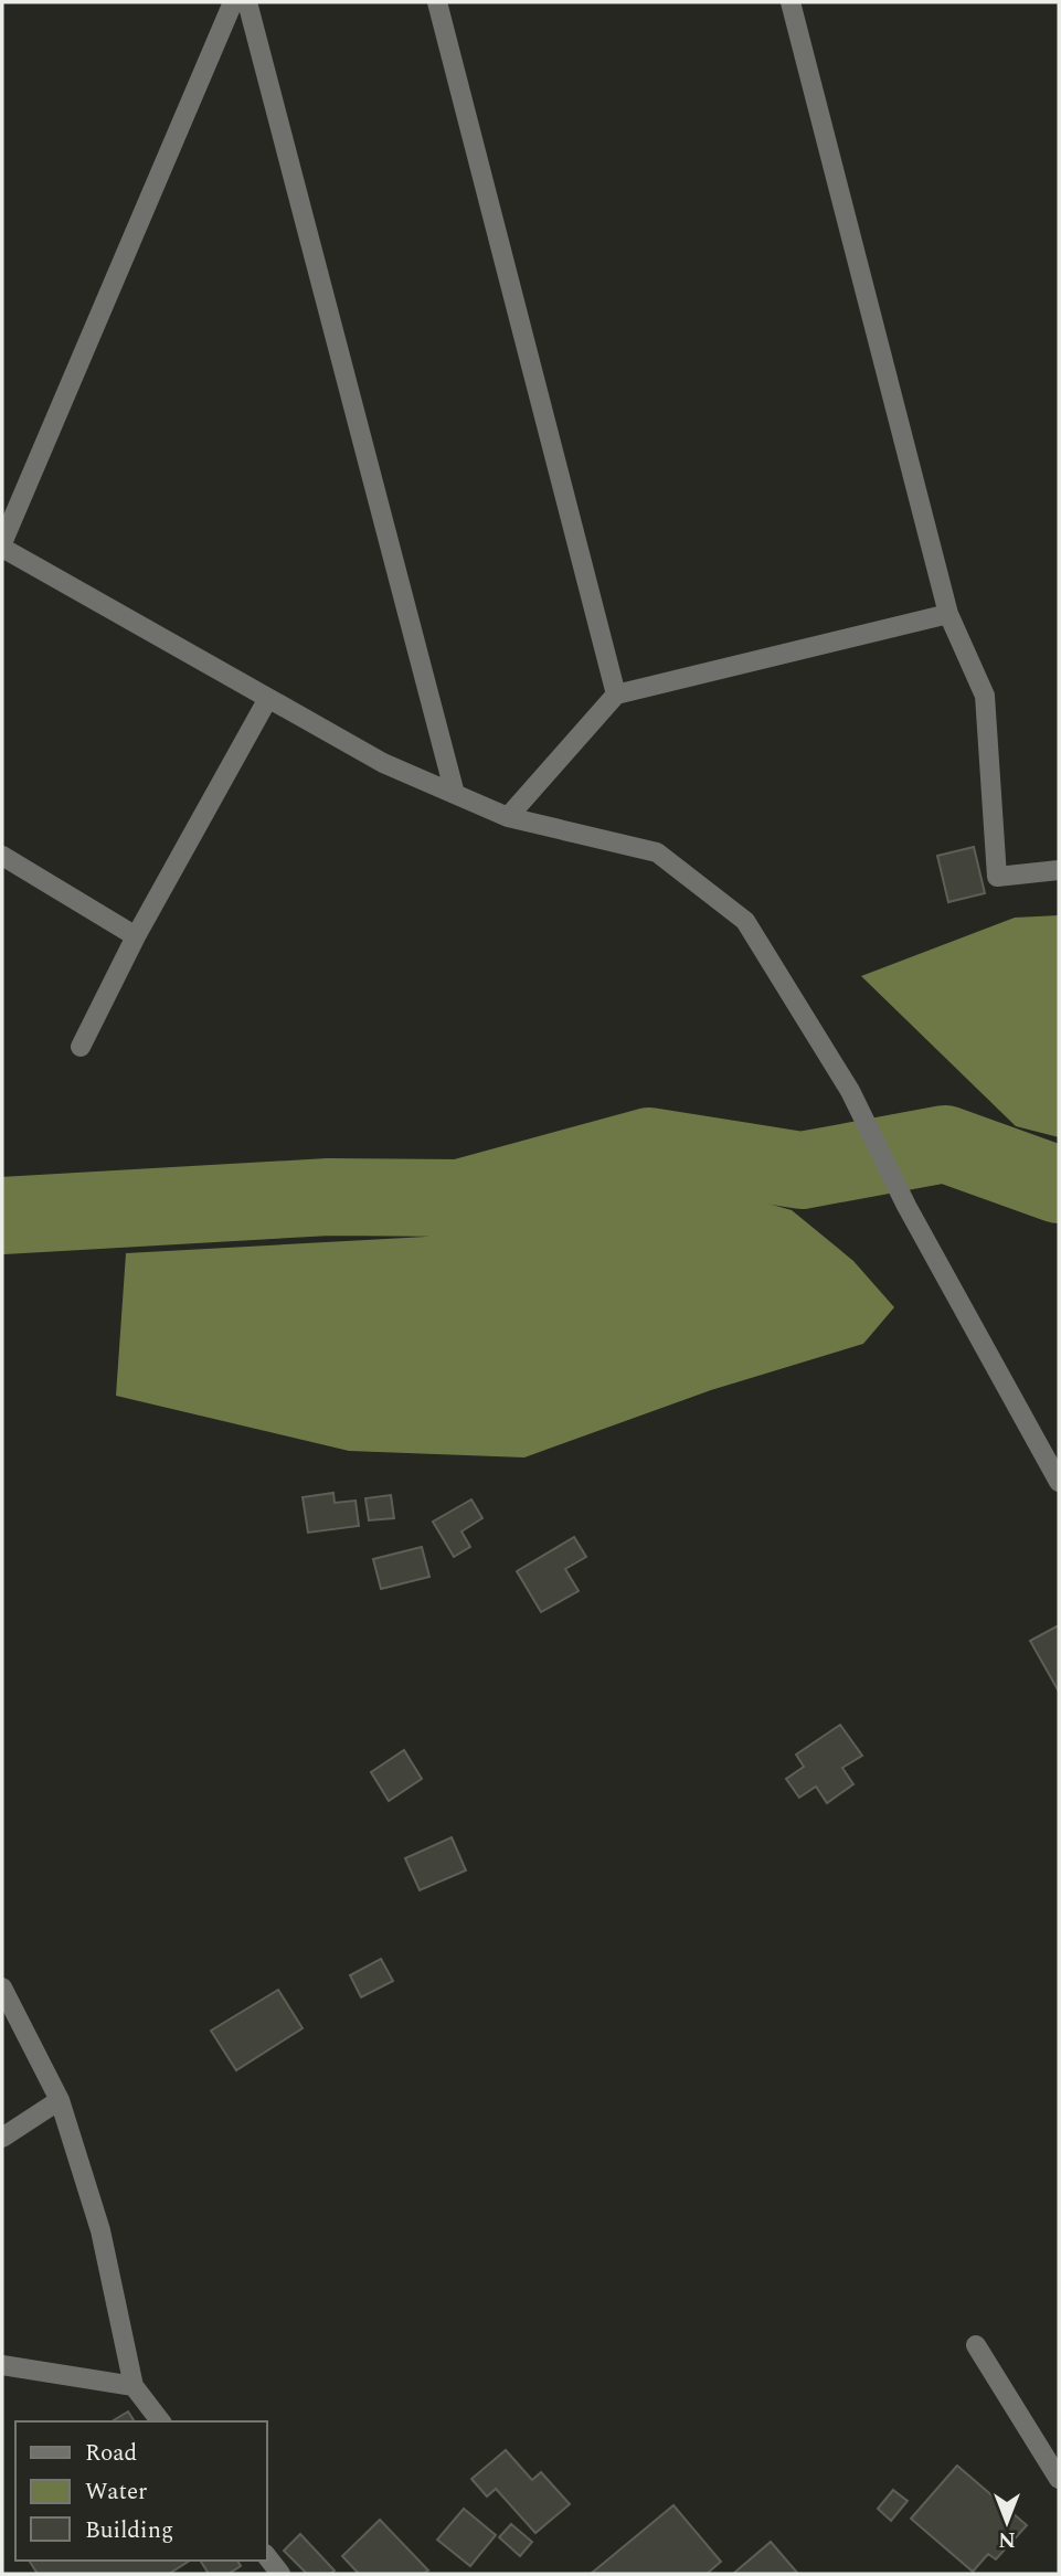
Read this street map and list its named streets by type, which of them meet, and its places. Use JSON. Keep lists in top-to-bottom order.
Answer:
{
  "legend": ["Road", "Water", "Building"],
  "north": "bottom"
}
